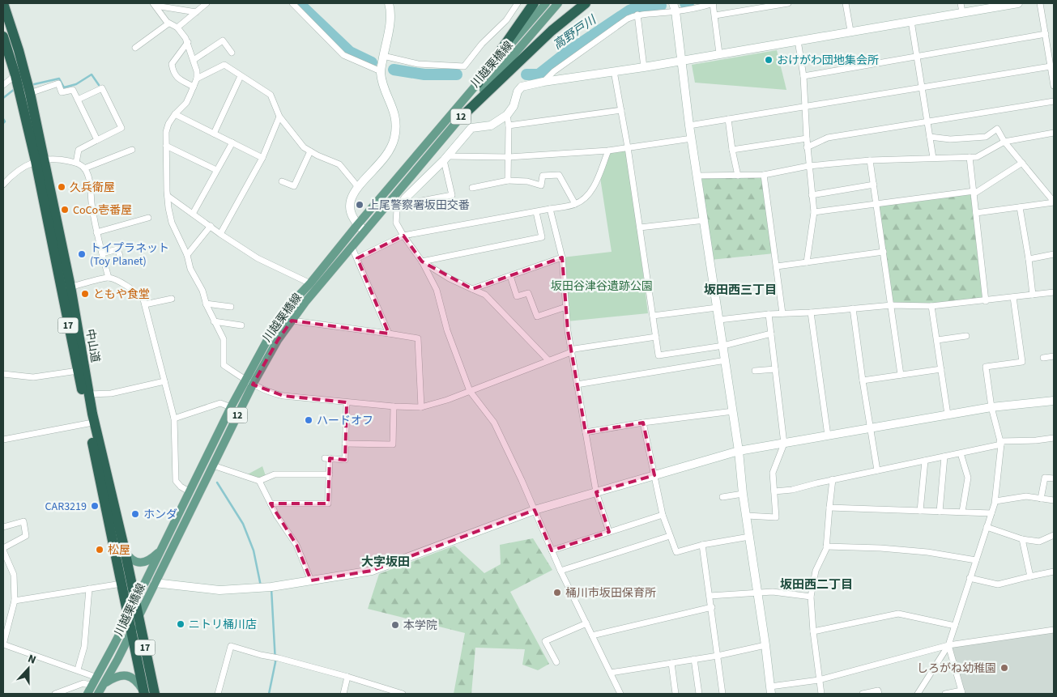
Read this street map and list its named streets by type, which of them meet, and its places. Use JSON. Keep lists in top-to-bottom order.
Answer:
{
  "streets": {
    "highway": ["17", "中山道"],
    "main road": ["川越栗橋線", "12"]
  },
  "crossings": [
    ["川越栗橋線", "中山道"]
  ],
  "districts": ["坂田西三丁目", "大字坂田", "坂田西二丁目"],
  "water": ["高野戸川"],
  "parks": ["坂田谷津谷遺跡公園"],
  "places": [
    "おけがわ団地集会所",
    "久兵衛屋",
    "上尾警察署坂田交番",
    "CoCo壱番屋",
    "トイプラネット (Toy Planet)",
    "ともや食堂",
    "ハードオフ",
    "CAR3219",
    "ホンダ",
    "松屋",
    "桶川市坂田保育所",
    "ニトリ桶川店",
    "本学院",
    "しろがね幼稚園"
  ],
  "north": "top"
}
